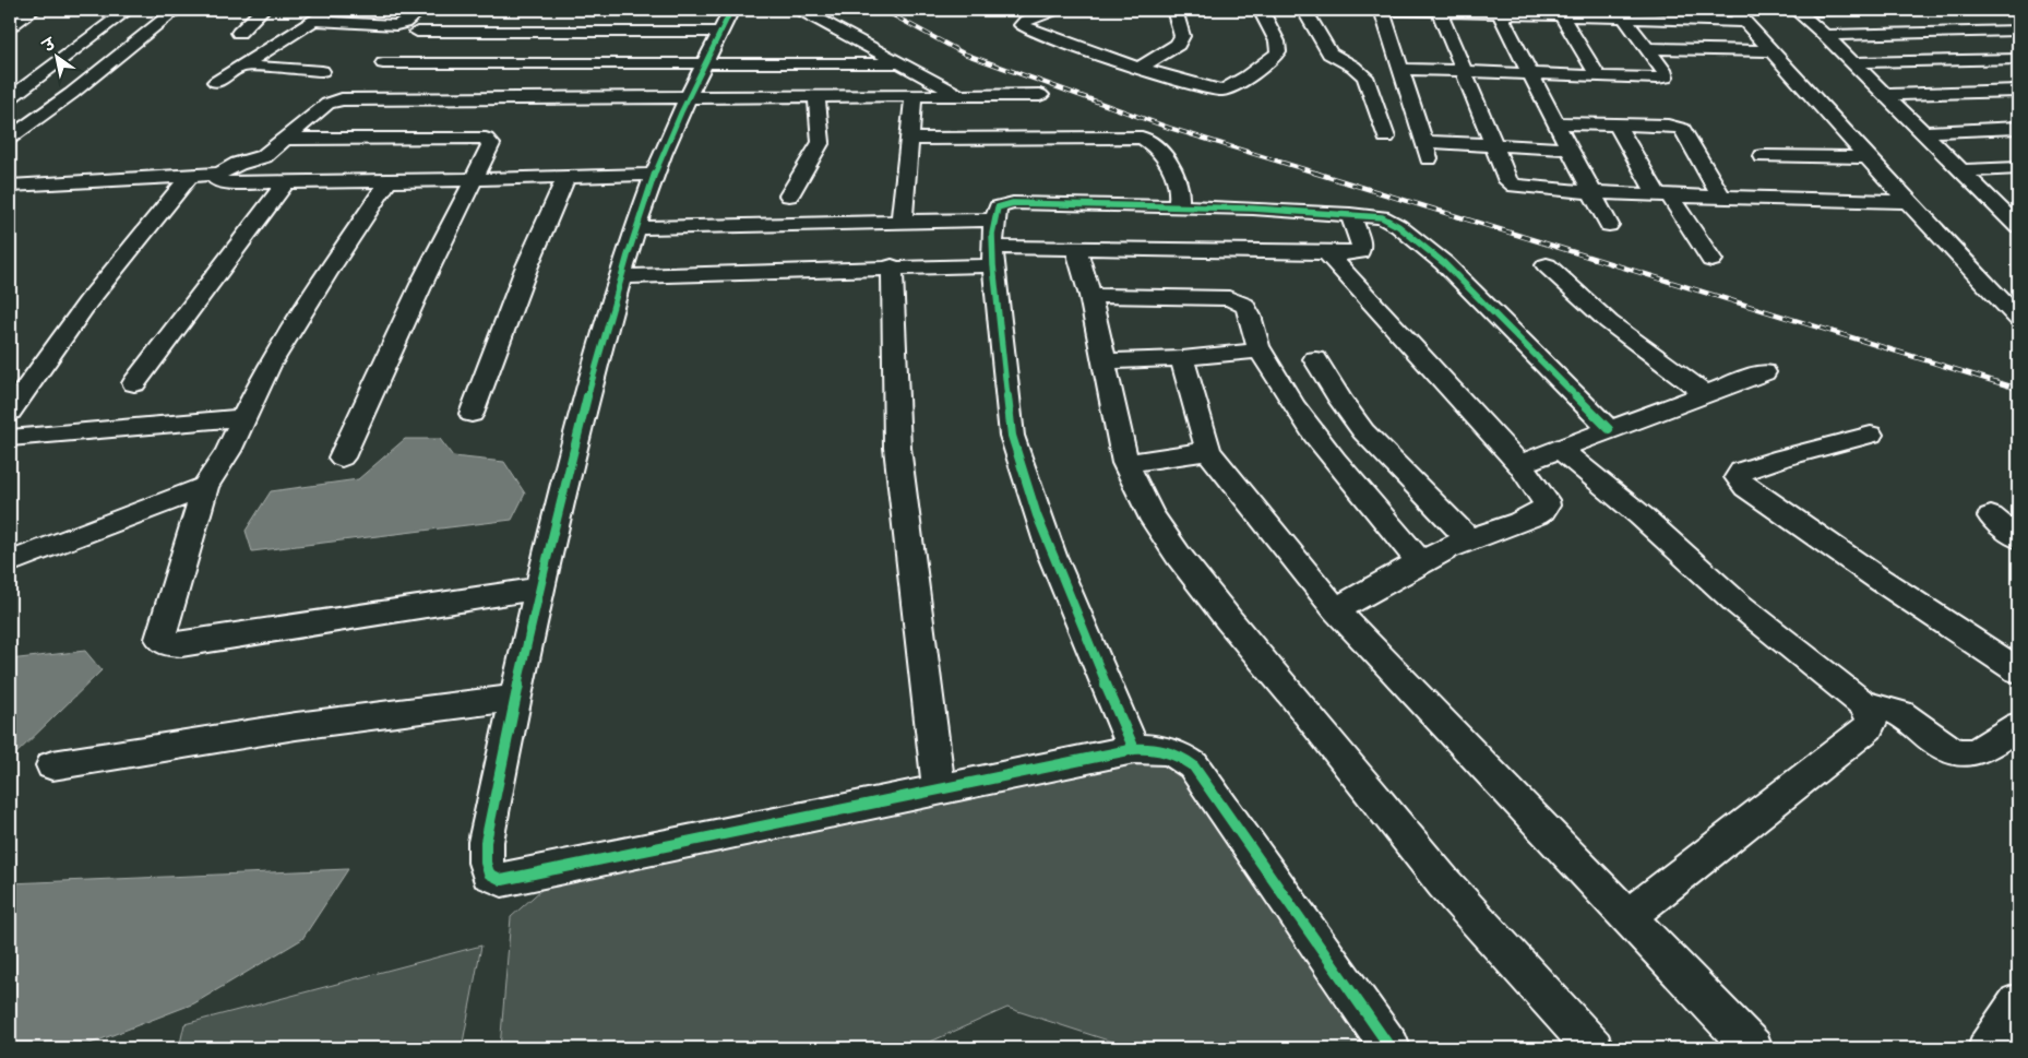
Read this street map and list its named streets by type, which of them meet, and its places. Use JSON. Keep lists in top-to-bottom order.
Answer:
{
  "north": "top left"
}
